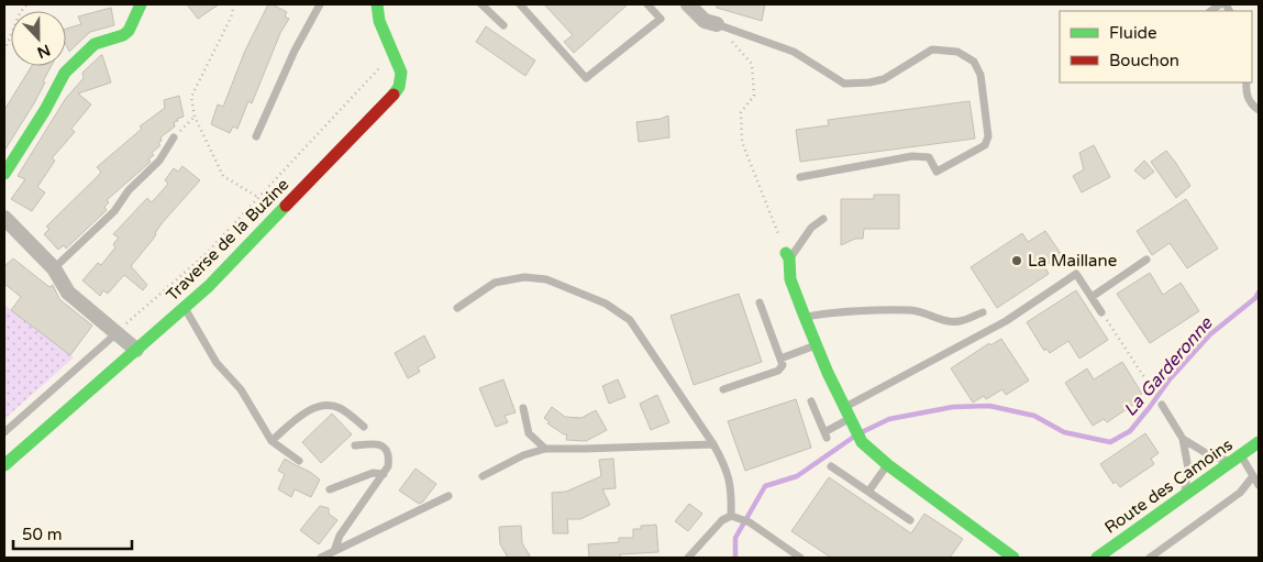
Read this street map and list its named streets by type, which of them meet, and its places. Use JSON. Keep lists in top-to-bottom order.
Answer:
{
  "streets": {
    "street": ["Traverse de la Buzine", "Route des Camoins"]
  },
  "water": ["La Garderonne"],
  "places": ["La Maillane"],
  "legend": ["Fluide", "Bouchon"],
  "scale_bar": "50 m",
  "north": "bottom"
}
